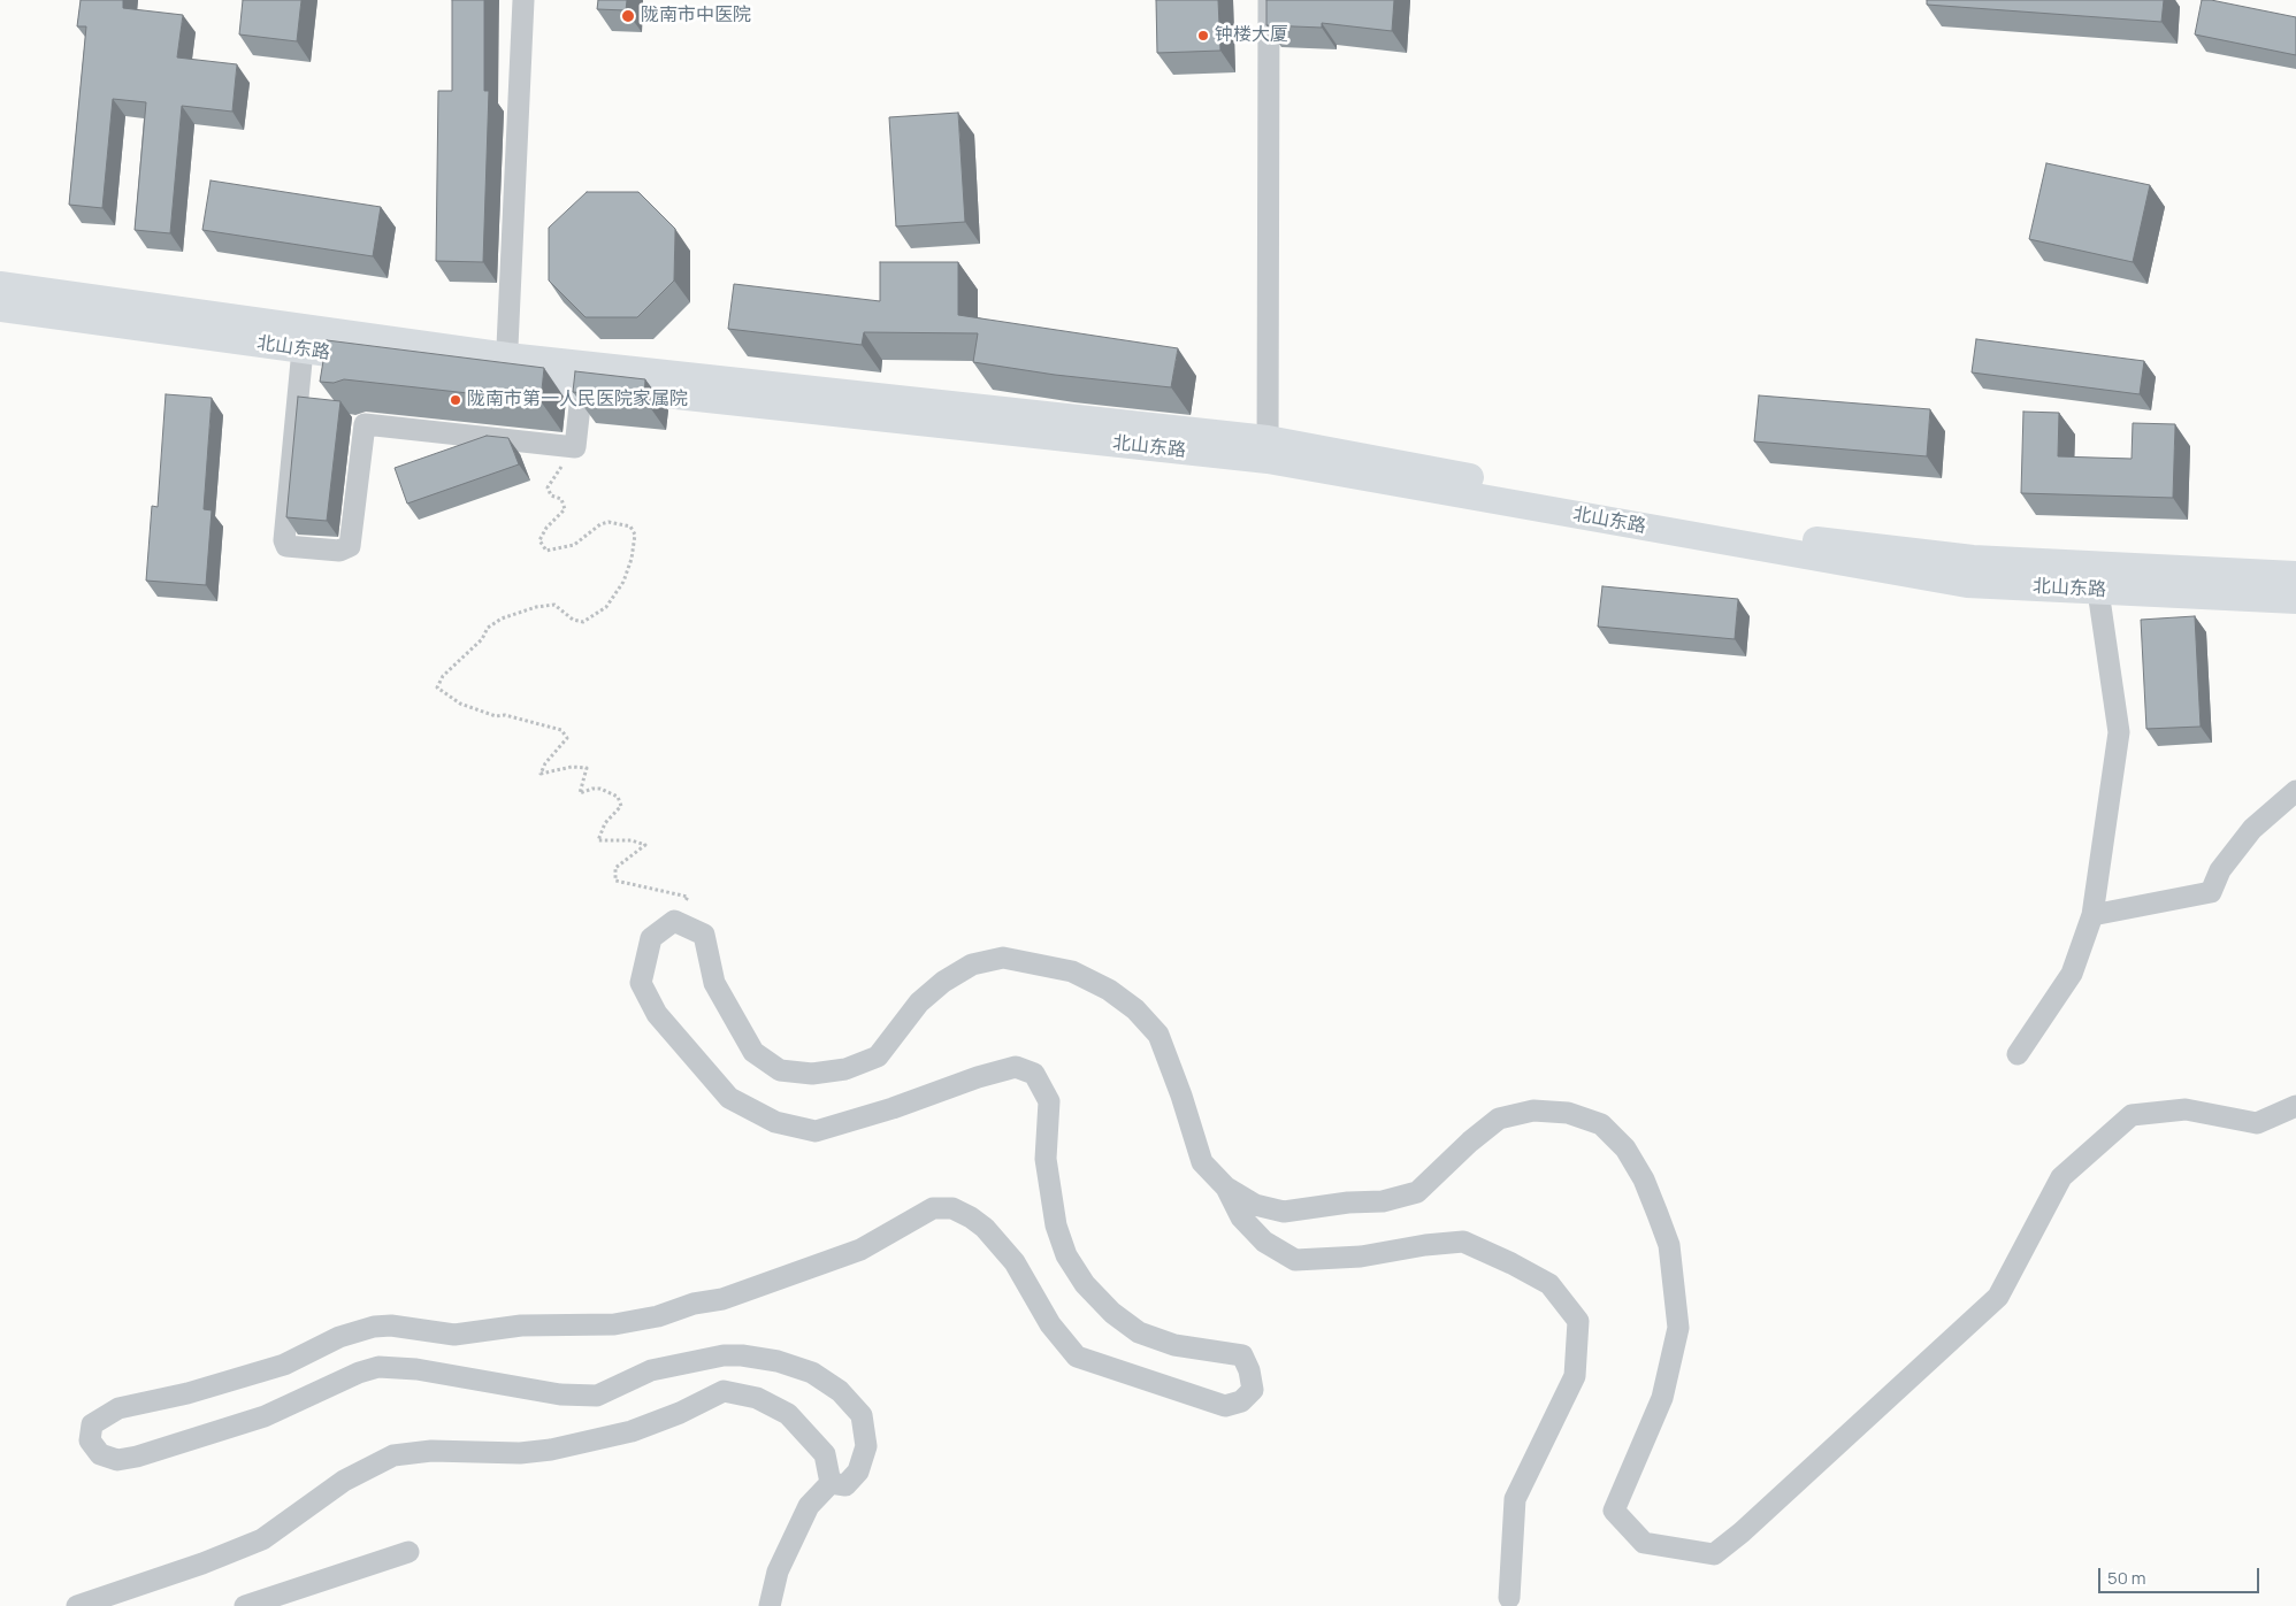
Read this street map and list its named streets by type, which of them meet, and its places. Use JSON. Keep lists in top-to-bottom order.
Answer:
{
  "streets": {
    "main road": ["北山东路"]
  },
  "places": ["陇南市中医院", "钟楼大厦", "陇南市第一人民医院家属院"],
  "scale_bar": "50 m"
}
